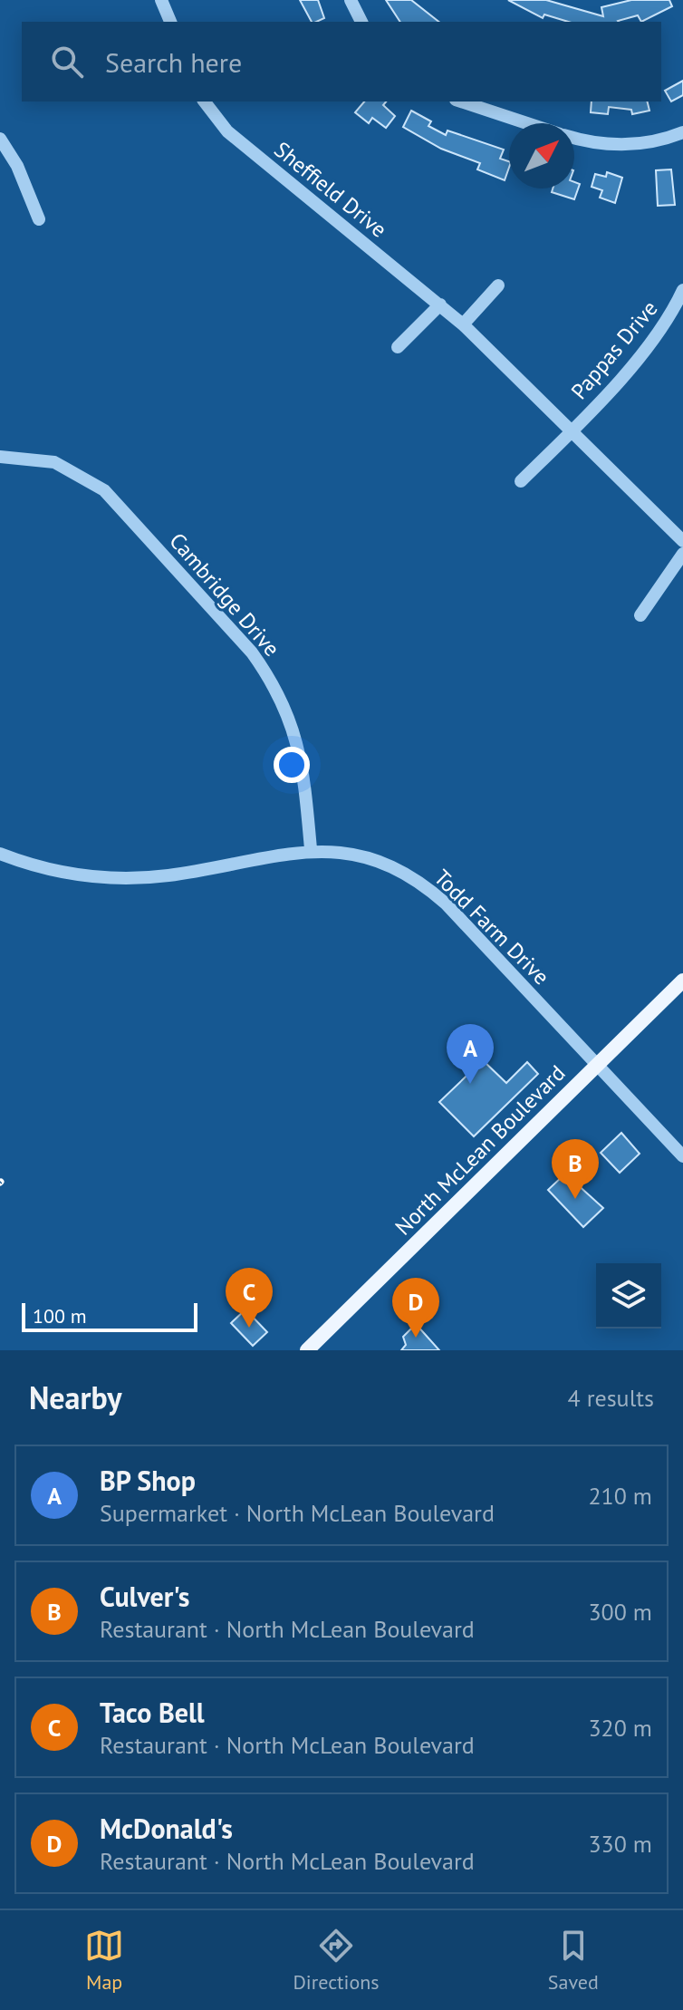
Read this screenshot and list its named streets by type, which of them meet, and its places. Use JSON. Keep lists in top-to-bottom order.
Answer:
{
  "streets": {
    "main road": ["North McLean Boulevard"],
    "street": [
      "Sheffield Drive",
      "Pappas Drive",
      "Cambridge Drive",
      "Todd Farm Drive"
    ]
  },
  "crossings": [
    ["Sheffield Drive", "Pappas Drive"],
    ["Cambridge Drive", "Todd Farm Drive"],
    ["Todd Farm Drive", "North McLean Boulevard"]
  ],
  "scale_bar": "100 m",
  "north": "top right",
  "page": {
    "search": "Search here",
    "pins": [
      "A",
      "B",
      "C",
      "D"
    ],
    "scale": "100 m",
    "heading": ["Nearby", "4 results"],
    "list": [
      {
        "mark": "A",
        "name": "BP Shop",
        "note": "Supermarket · North McLean Boulevard",
        "value": "210 m"
      },
      {
        "mark": "B",
        "name": "Culver's",
        "note": "Restaurant · North McLean Boulevard",
        "value": "300 m"
      },
      {
        "mark": "C",
        "name": "Taco Bell",
        "note": "Restaurant · North McLean Boulevard",
        "value": "320 m"
      },
      {
        "mark": "D",
        "name": "McDonald's",
        "note": "Restaurant · North McLean Boulevard",
        "value": "330 m"
      }
    ],
    "nav": ["Map", "Directions", "Saved"]
  }
}
